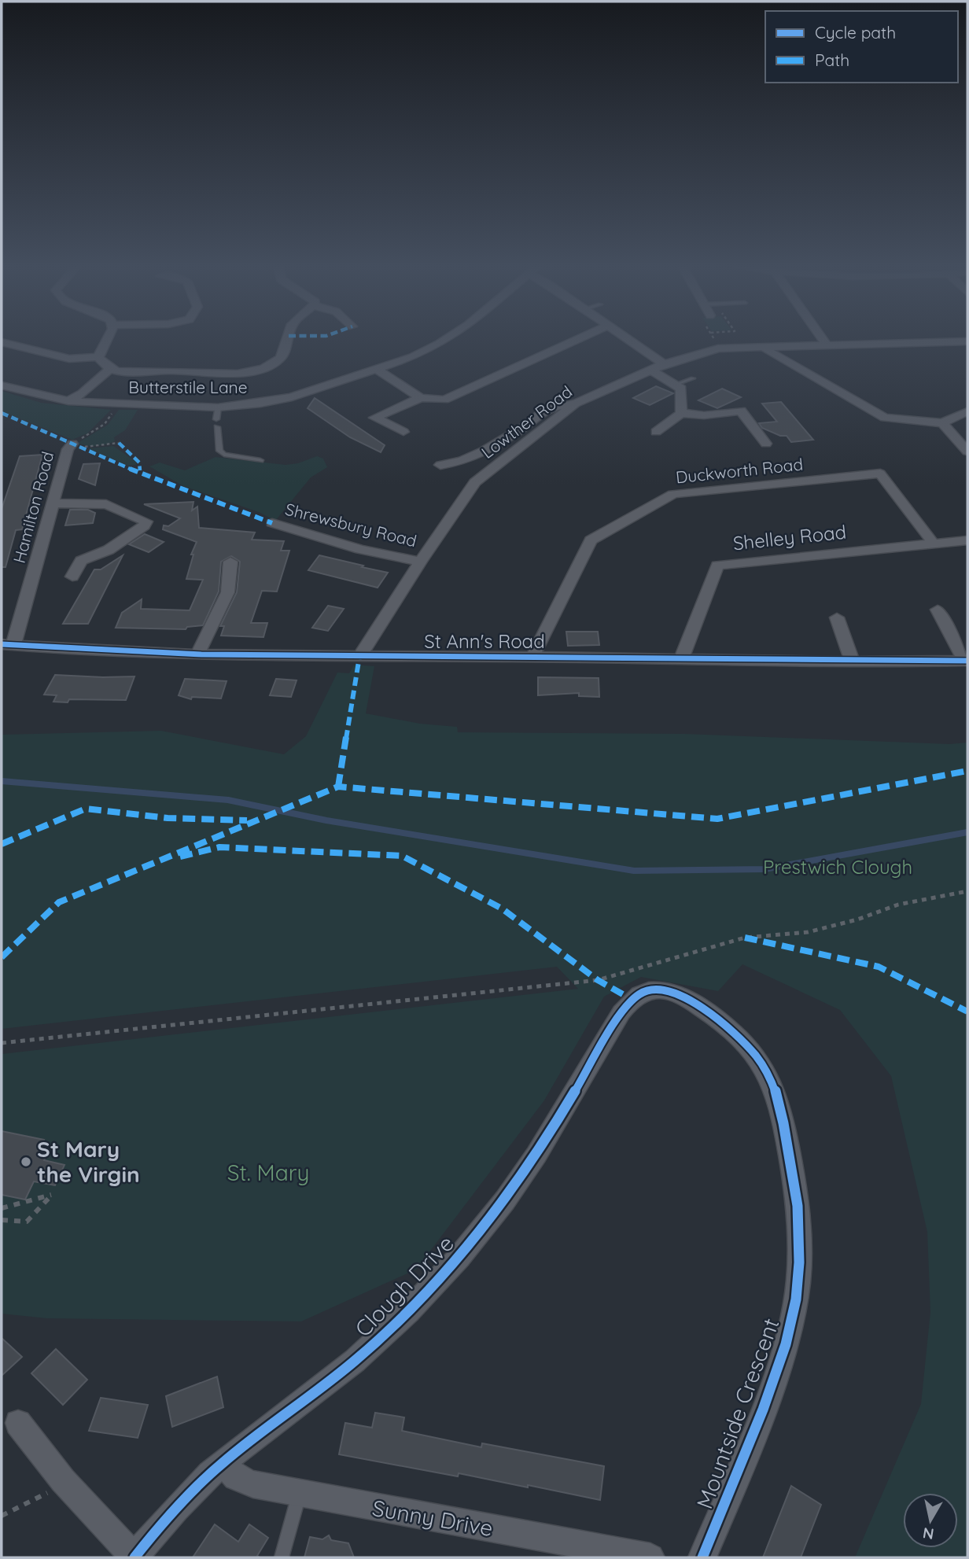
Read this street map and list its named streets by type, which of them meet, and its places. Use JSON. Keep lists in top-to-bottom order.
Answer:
{
  "streets": {
    "street": [
      "Butterstile Lane",
      "Lowther Road",
      "Duckworth Road",
      "Hamilton Road",
      "Shrewsbury Road",
      "Shelley Road",
      "St Ann's Road",
      "Clough Drive",
      "Mountside Crescent",
      "Sunny Drive"
    ]
  },
  "crossings": [
    ["Lowther Road", "Shrewsbury Road"],
    ["Lowther Road", "St Ann's Road"],
    ["Duckworth Road", "Shelley Road"],
    ["Duckworth Road", "St Ann's Road"],
    ["Hamilton Road", "St Ann's Road"],
    ["Shelley Road", "St Ann's Road"],
    ["Clough Drive", "Mountside Crescent"],
    ["Clough Drive", "Sunny Drive"]
  ],
  "parks": ["Prestwich Clough", "St. Mary"],
  "places": ["St Mary the Virgin"],
  "legend": ["Cycle path", "Path"],
  "north": "bottom"
}
